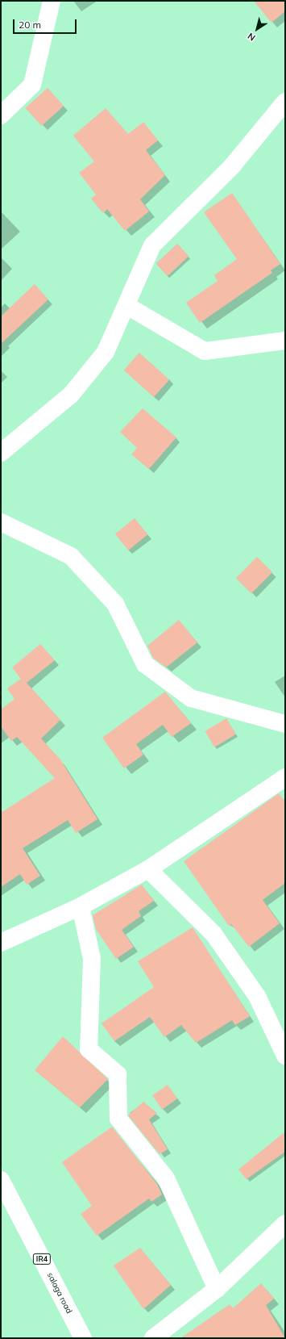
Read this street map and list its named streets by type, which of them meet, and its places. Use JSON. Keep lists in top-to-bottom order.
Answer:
{
  "streets": {
    "street": ["IR4", "salaga road"]
  },
  "scale_bar": "20 m",
  "north": "bottom left"
}
